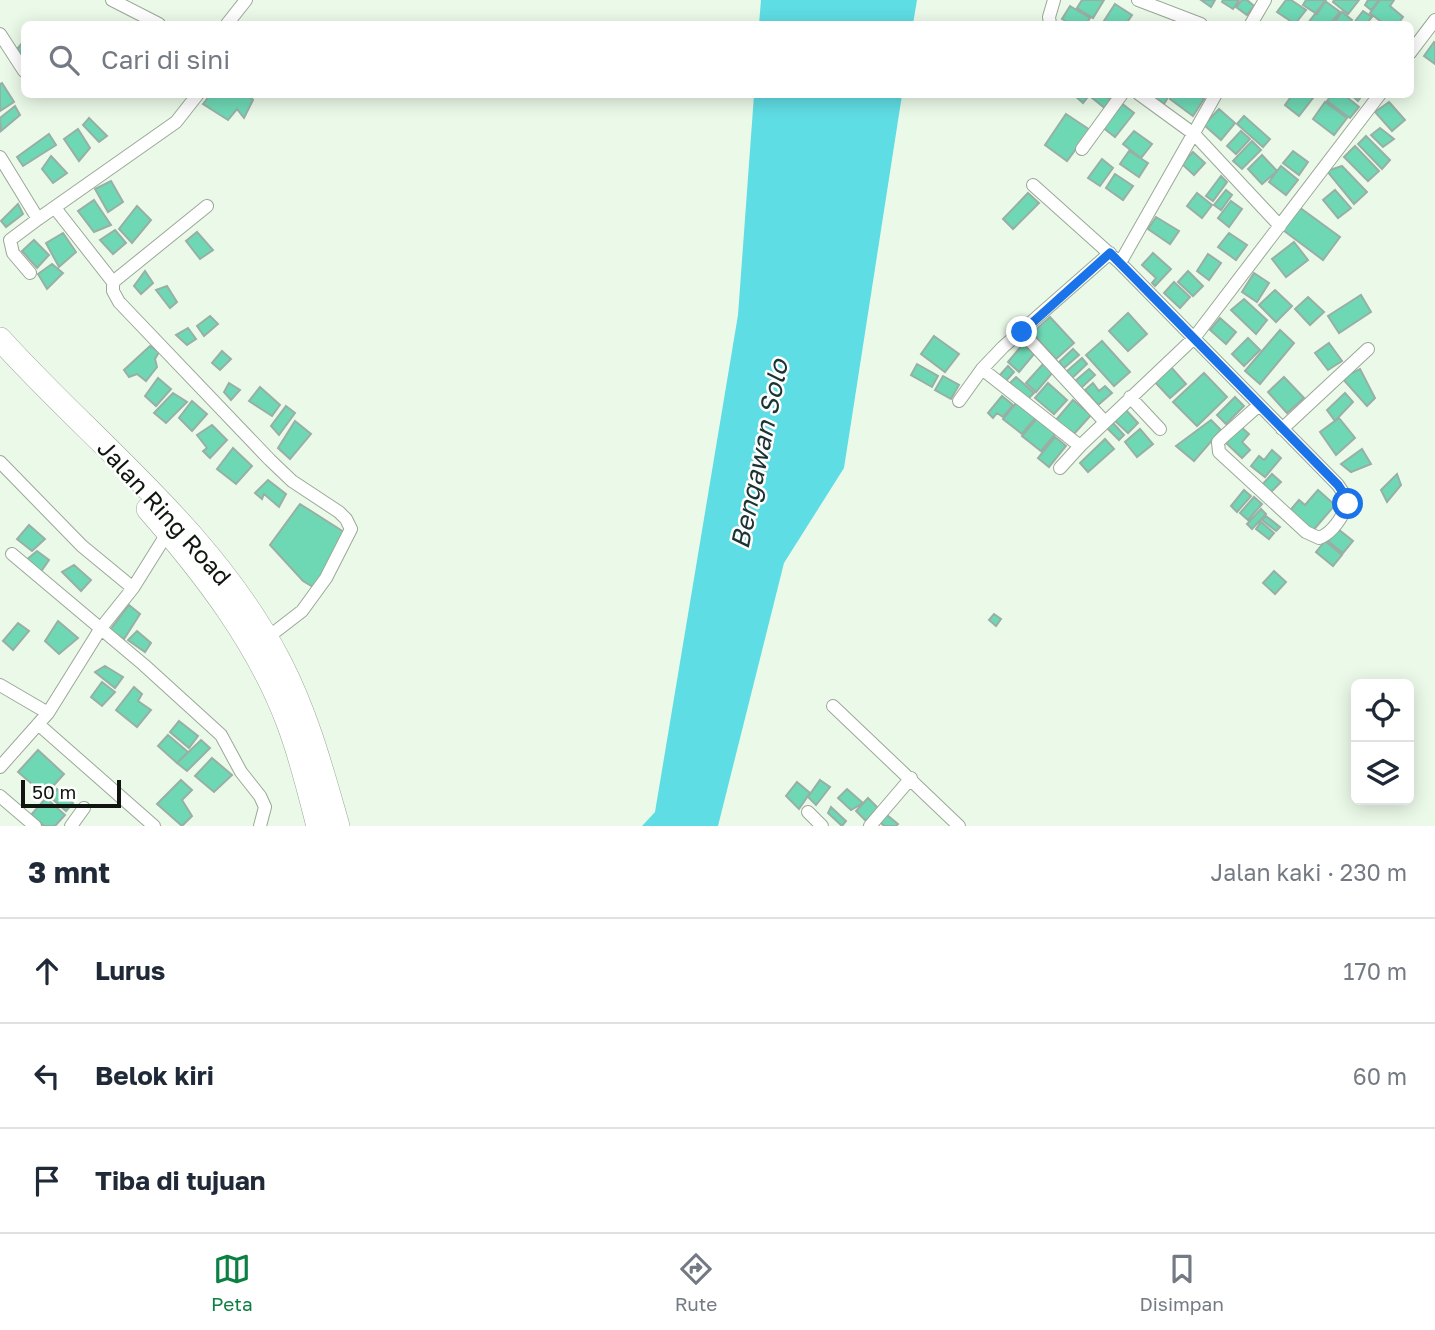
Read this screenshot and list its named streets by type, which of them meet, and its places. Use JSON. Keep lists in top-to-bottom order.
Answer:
{
  "streets": {
    "highway": ["Jalan Ring Road"]
  },
  "water": ["Bengawan Solo"],
  "scale_bar": "50 m",
  "page": {
    "search": "Cari di sini",
    "scale": "50 m",
    "heading": ["3 mnt", "Jalan kaki · 230 m"],
    "list": [
      ["Lurus", "170 m"],
      ["Belok kiri", "60 m"],
      "Tiba di tujuan"
    ],
    "nav": ["Peta", "Rute", "Disimpan"]
  }
}
